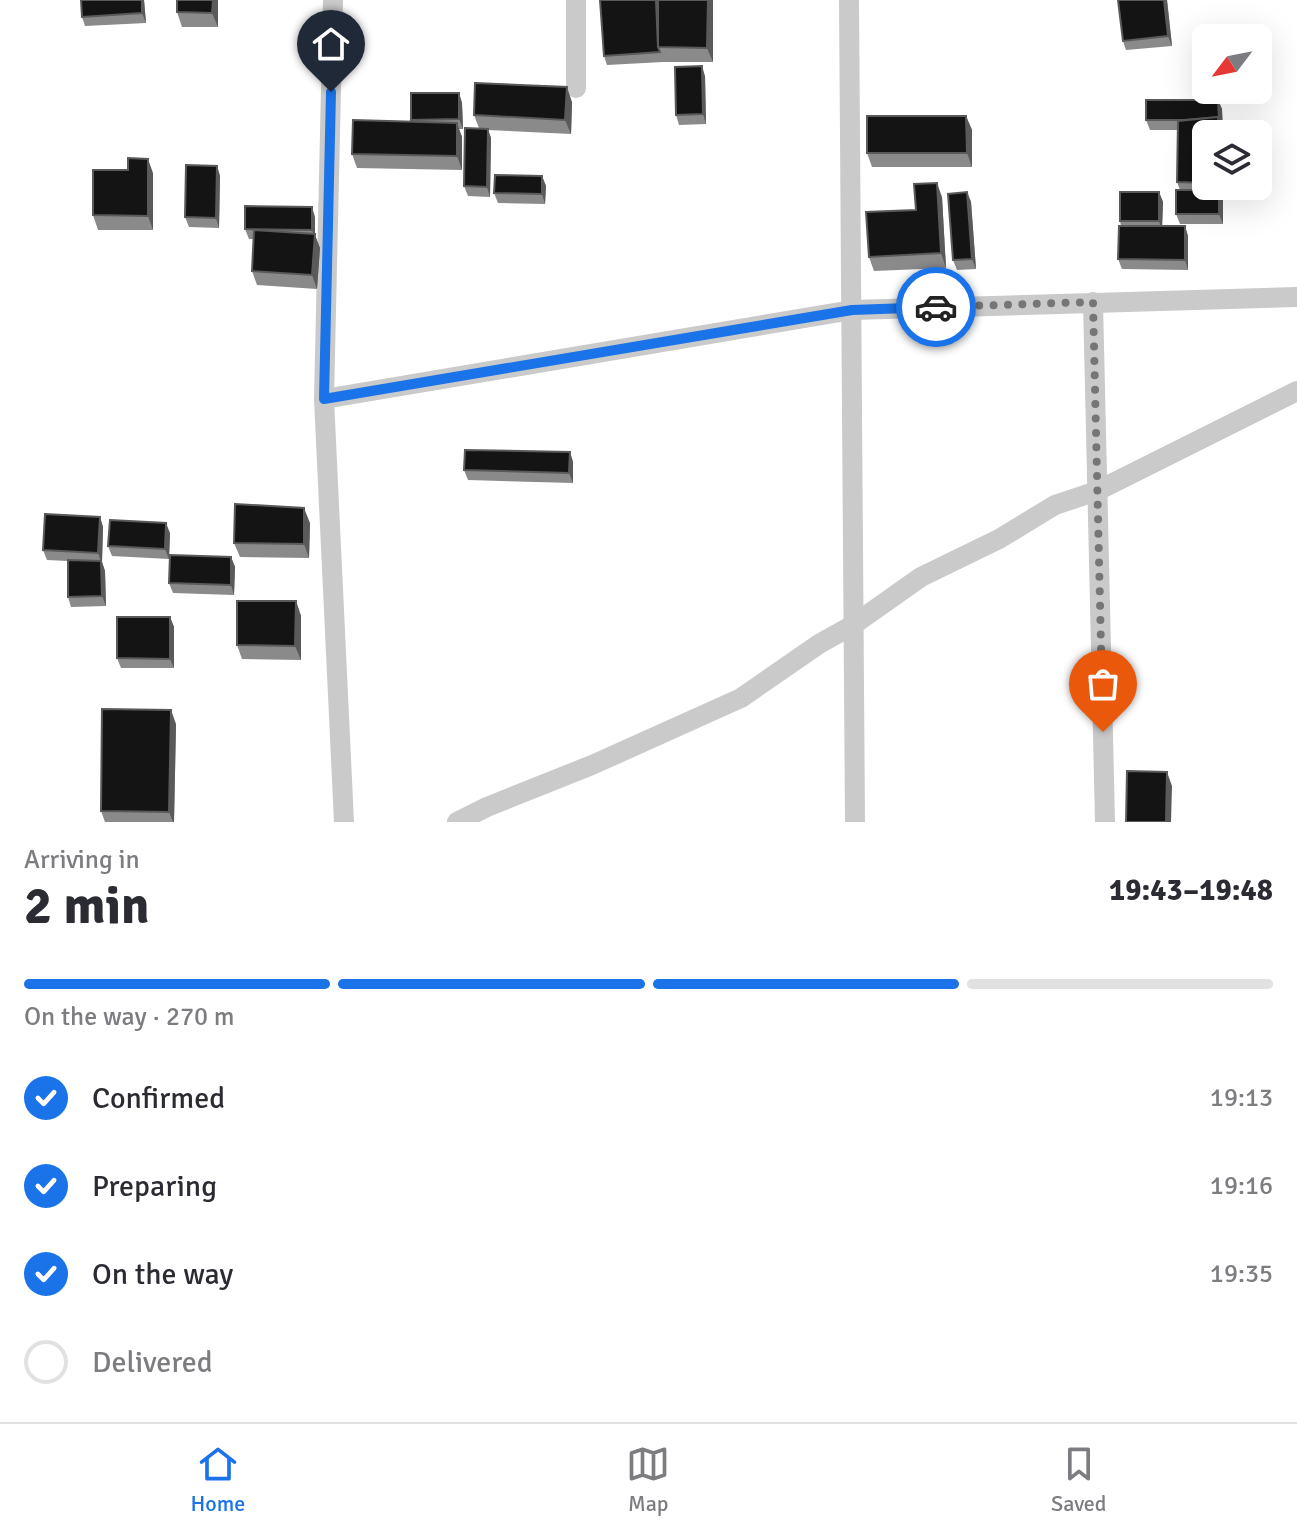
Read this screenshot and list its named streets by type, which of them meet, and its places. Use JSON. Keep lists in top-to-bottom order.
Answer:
{
  "north": "bottom left",
  "page": {
    "heading": ["2 min", "Arriving in", "19:43–19:48"],
    "bar": "On the way · 270 m",
    "list": [
      ["Confirmed", "19:13"],
      ["Preparing", "19:16"],
      ["On the way", "19:35"],
      "Delivered"
    ],
    "tabs": ["Home", "Map", "Saved"]
  }
}
